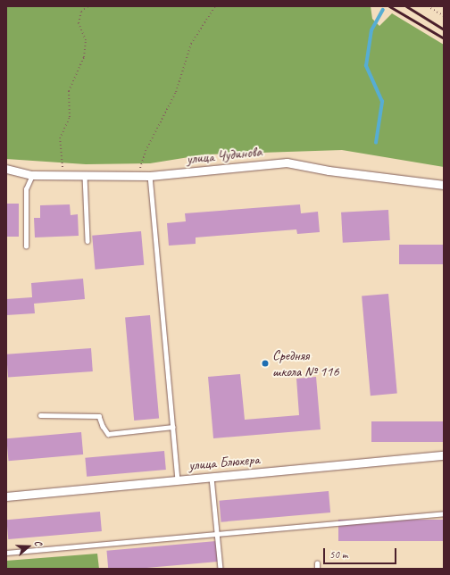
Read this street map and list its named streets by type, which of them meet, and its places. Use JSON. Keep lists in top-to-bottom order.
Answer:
{
  "streets": {
    "street": ["улица Чудинова", "улица Блюхера"]
  },
  "places": ["Средняя школа № 116"],
  "scale_bar": "50 m",
  "north": "right"
}
